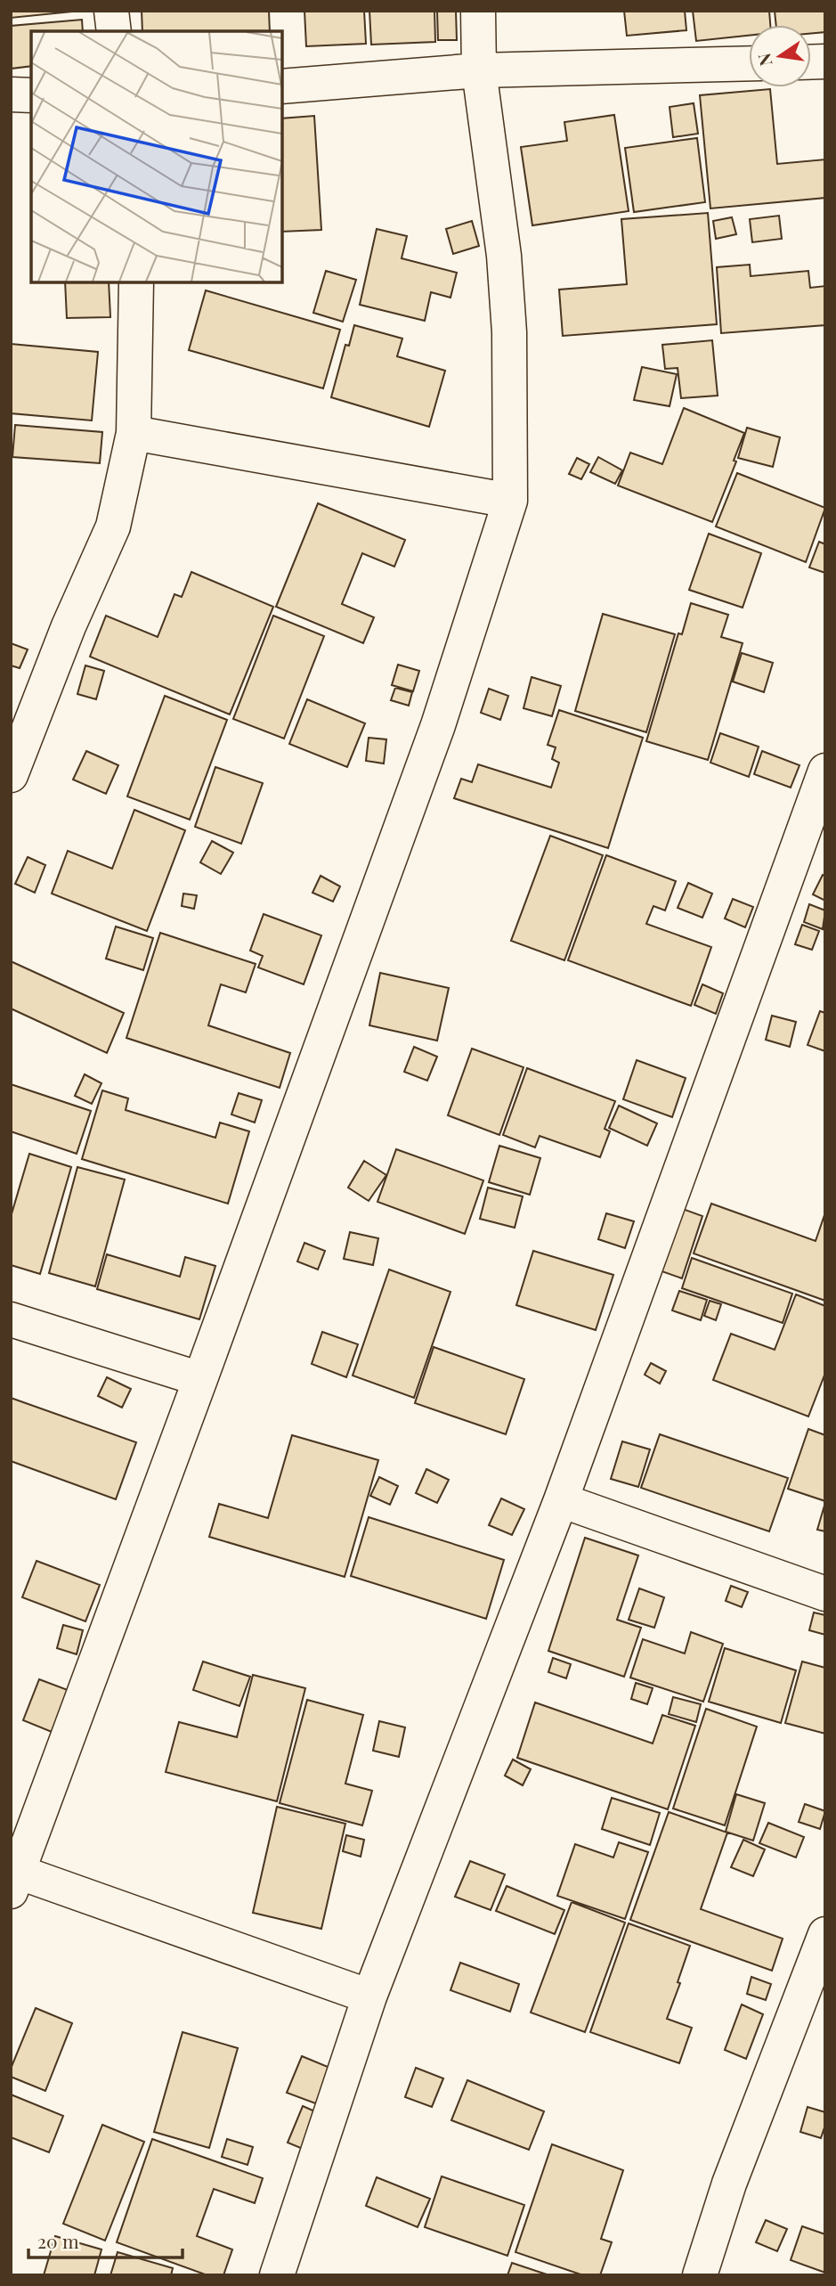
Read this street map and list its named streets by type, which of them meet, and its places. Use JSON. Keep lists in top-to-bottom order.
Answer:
{
  "scale_bar": "20 m",
  "north": "left"
}
